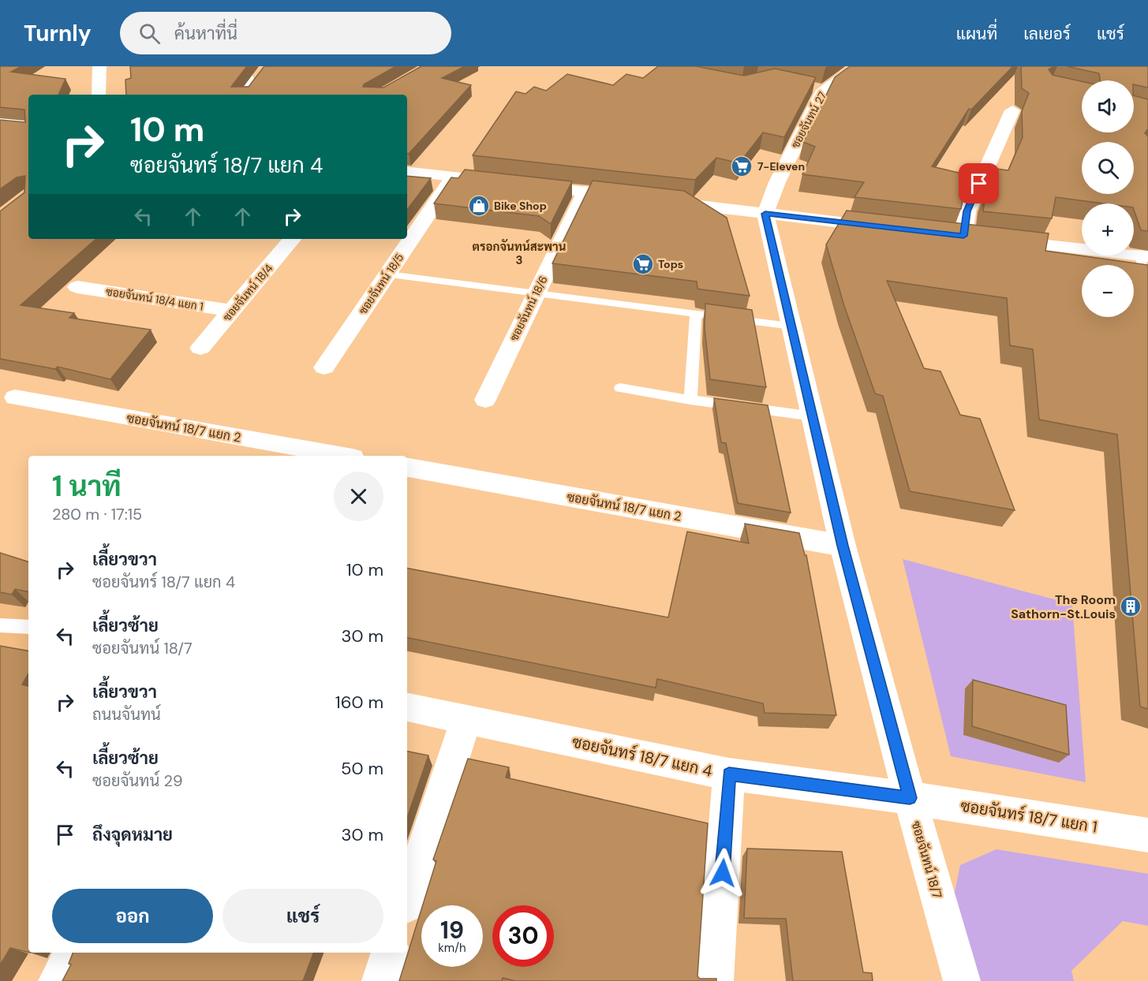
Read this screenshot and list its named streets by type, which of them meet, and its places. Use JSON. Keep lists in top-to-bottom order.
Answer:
{
  "streets": {
    "street": [
      "ซอยจันทน์ 27",
      "ซอยจันทน์ 18/5",
      "ซอยจันทน์ 18/4",
      "ซอยจันทน์ 18/4 แยก 1",
      "ซอยจันทน์ 18/6",
      "ซอยจันทน์ 18/7 แยก 2",
      "ซอยจันทร์ 18/7 แยก 4",
      "ซอยจันทร์ 18/7 แยก 1",
      "ซอยจันทน์ 18/7"
    ]
  },
  "crossings": [
    ["ซอยจันทน์ 27", "ซอยจันทน์ 18/7"],
    ["ซอยจันทน์ 18/4", "ซอยจันทน์ 18/4 แยก 1"],
    ["ซอยจันทน์ 18/7 แยก 2", "ซอยจันทน์ 18/7"],
    ["ซอยจันทร์ 18/7 แยก 4", "ซอยจันทร์ 18/7 แยก 1"],
    ["ซอยจันทร์ 18/7 แยก 4", "ซอยจันทน์ 18/7"],
    ["ซอยจันทร์ 18/7 แยก 1", "ซอยจันทน์ 18/7"]
  ],
  "districts": ["ตรอกจันทน์สะพาน 3"],
  "places": {
    "supermarket": ["7-Eleven", "Tops"],
    "shop": ["Bike Shop"],
    "building": ["The Room Sathorn-St.Louis"]
  },
  "page": {
    "header": "Turnly",
    "search": "ค้นหาที่นี่",
    "nav": ["แผนที่", "เลเยอร์", "แชร์"],
    "map_buttons": ["+", "−"],
    "turn": ["10 m", "ซอยจันทร์ 18/7 แยก 4"],
    "heading": ["1 นาที", "280 m · 17:15"],
    "list": [
      {
        "name": "เลี้ยวขวา",
        "note": "ซอยจันทร์ 18/7 แยก 4",
        "value": "10 m"
      },
      {
        "name": "เลี้ยวซ้าย",
        "note": "ซอยจันทน์ 18/7",
        "value": "30 m"
      },
      {
        "name": "เลี้ยวขวา",
        "note": "ถนนจันทน์",
        "value": "160 m"
      },
      {
        "name": "เลี้ยวซ้าย",
        "note": "ซอยจันทน์ 29",
        "value": "50 m"
      },
      {
        "name": "ถึงจุดหมาย",
        "value": "30 m"
      }
    ],
    "buttons": ["ออก", "แชร์"],
    "speed": "19 km/h",
    "limit": "30"
  }
}
